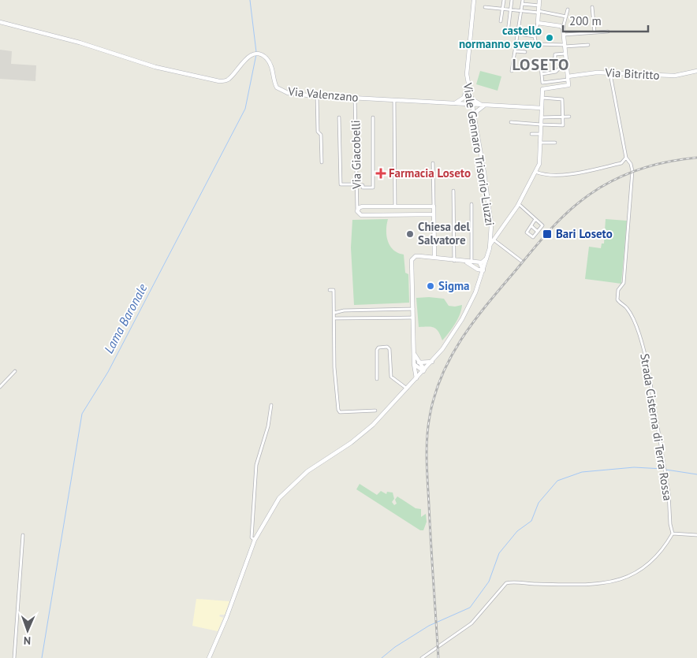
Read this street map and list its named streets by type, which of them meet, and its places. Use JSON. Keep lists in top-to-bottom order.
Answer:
{
  "streets": {
    "main road": ["Via Bitritto", "Via Valenzano", "Viale Gennaro Trisorio-Liuzzi"],
    "street": ["Via Giacobelli", "Strada Cisterna di Terra Rossa"]
  },
  "crossings": [
    ["Via Bitritto", "Strada Cisterna di Terra Rossa"],
    ["Via Valenzano", "Via Giacobelli"],
    ["Via Valenzano", "Viale Gennaro Trisorio-Liuzzi"]
  ],
  "districts": ["LOSETO"],
  "water": ["Lama Baronale"],
  "places": {
    "other": ["castello normanno svevo", "Chiesa del Salvatore", "Sigma"],
    "health": ["Farmacia Loseto"],
    "transit": ["Bari Loseto"]
  },
  "scale_bar": "200 m",
  "north": "bottom"
}
